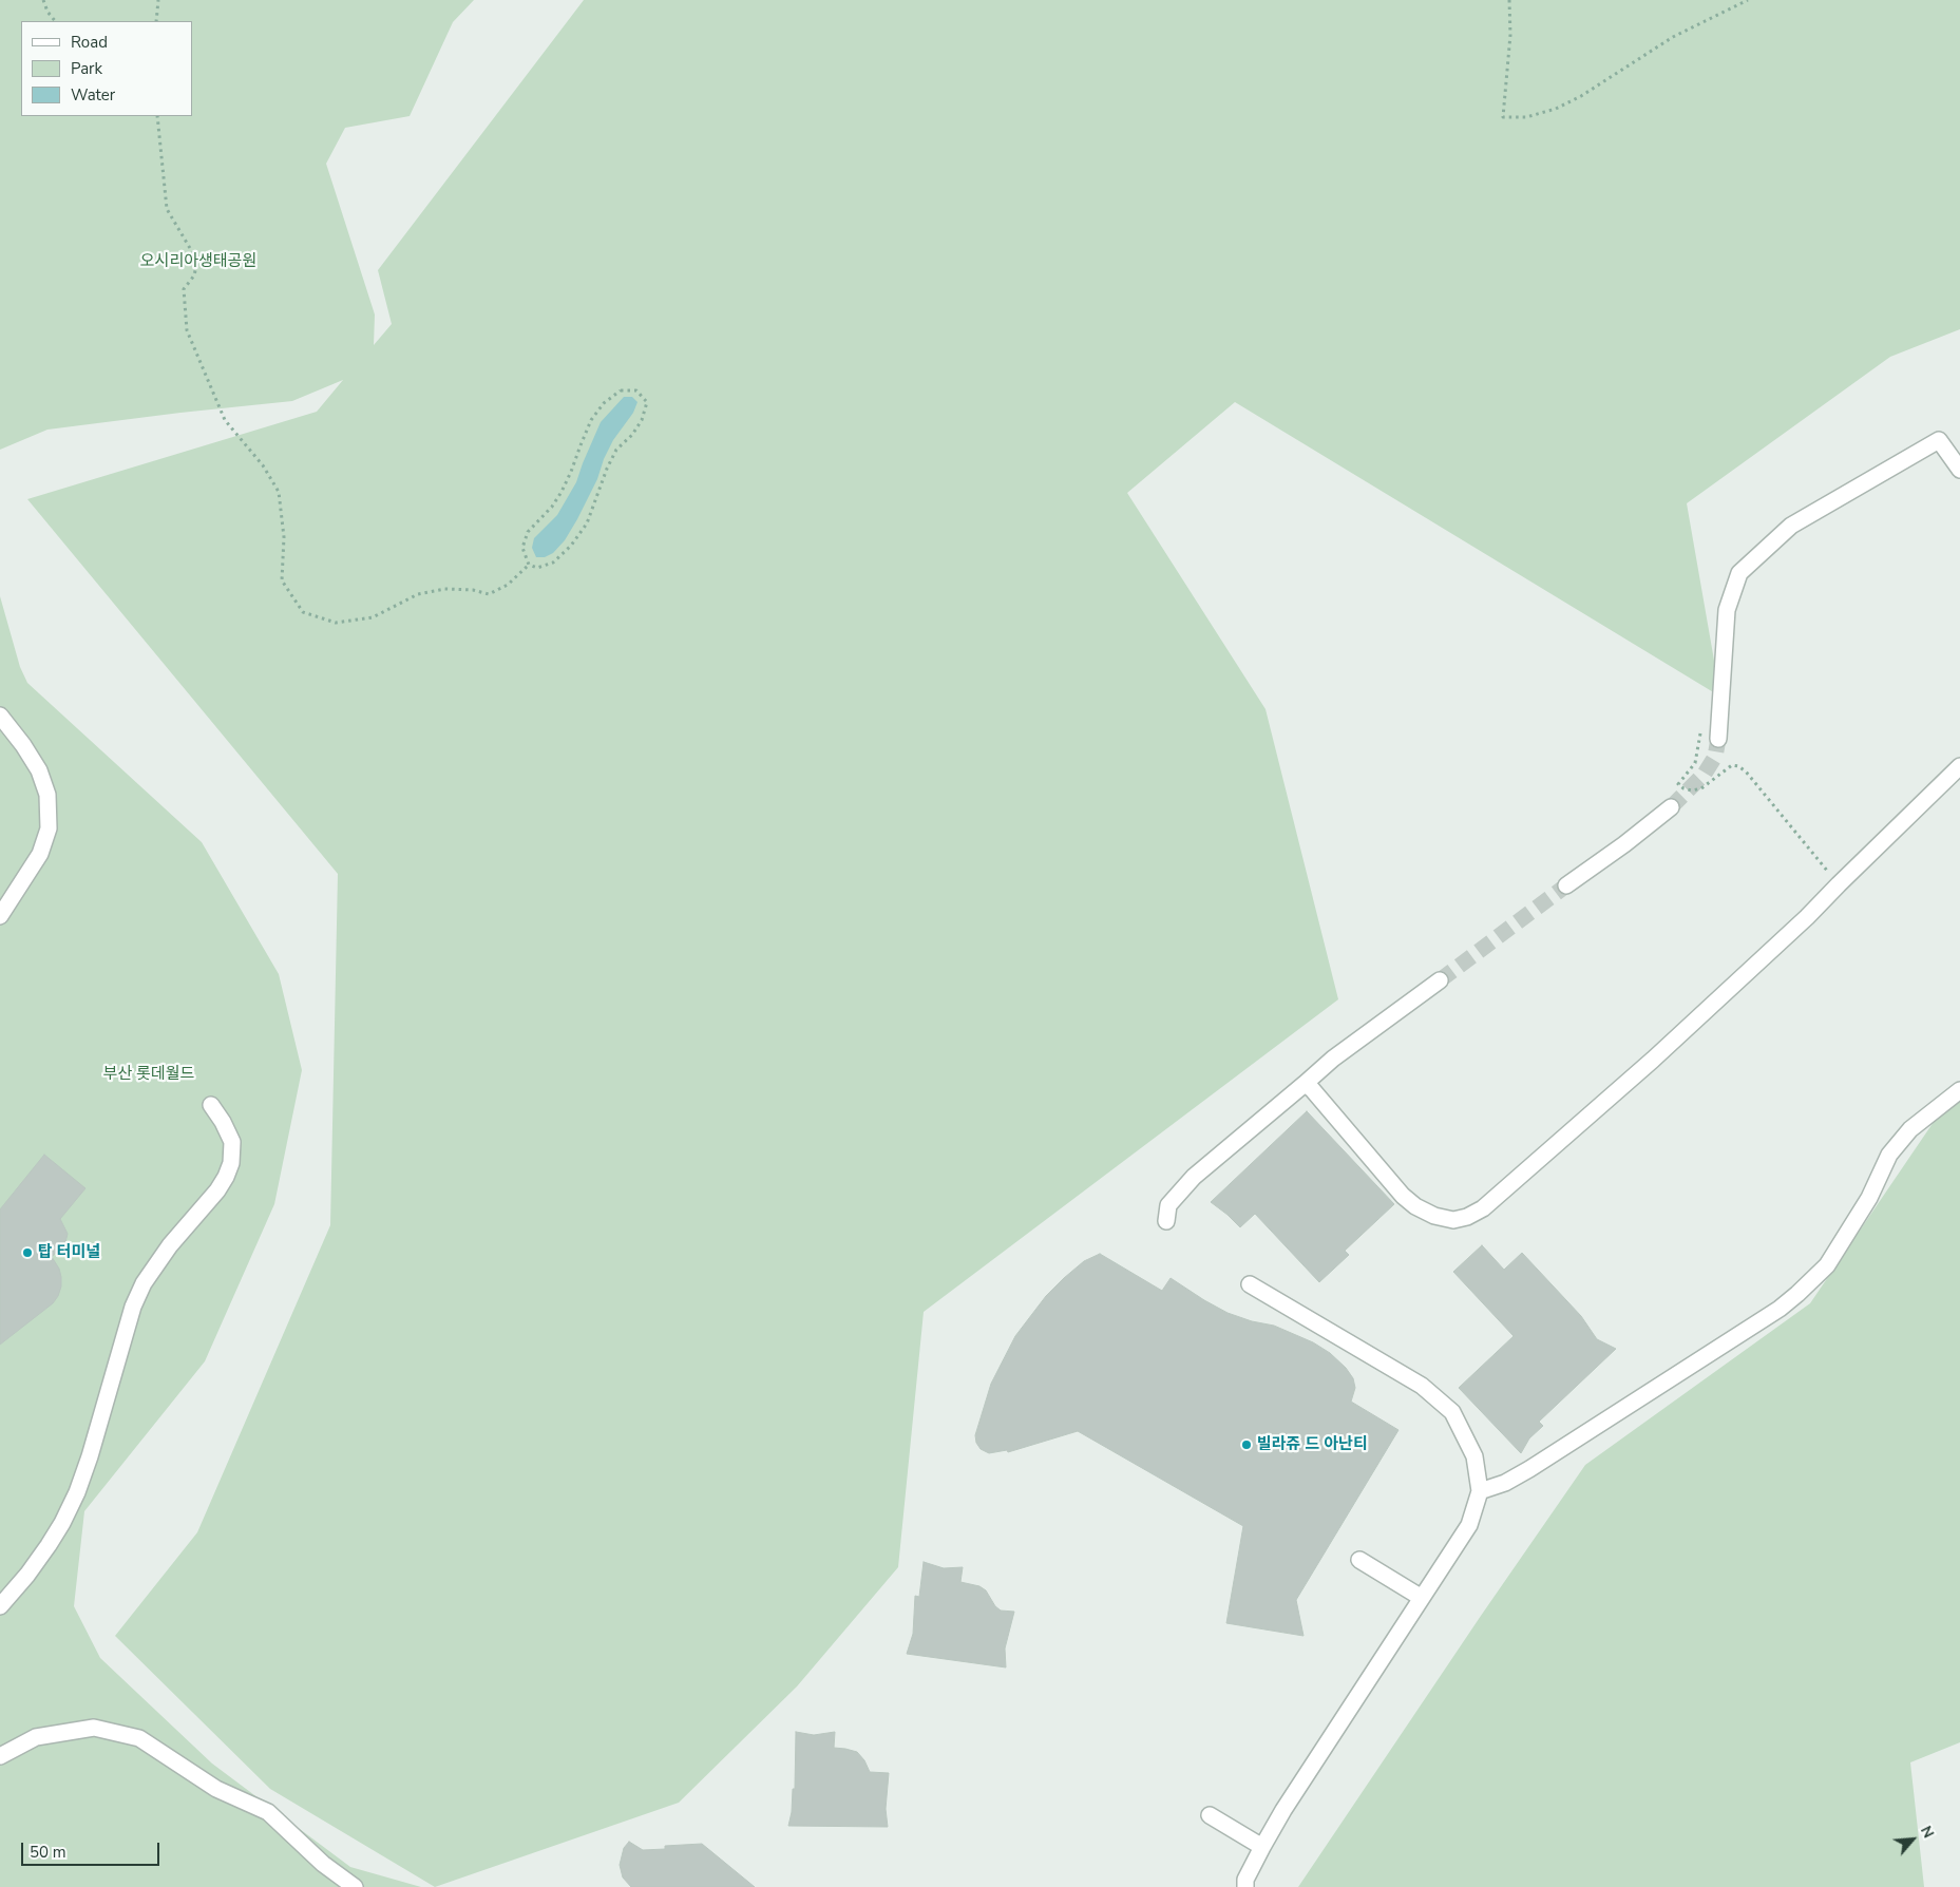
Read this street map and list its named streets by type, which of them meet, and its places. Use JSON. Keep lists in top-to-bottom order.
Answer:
{
  "parks": ["오시리아생태공원", "부산 롯데월드"],
  "places": ["탑 터미널", "빌라쥬 드 아난티"],
  "legend": ["Road", "Park", "Water"],
  "scale_bar": "50 m",
  "north": "top right"
}
